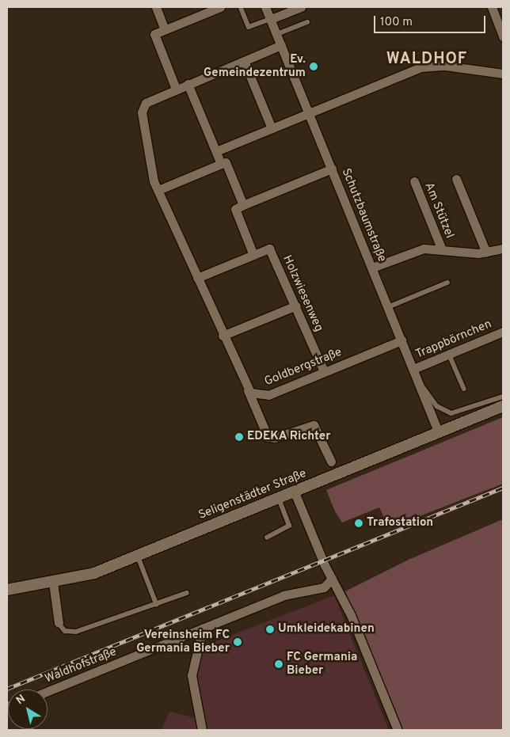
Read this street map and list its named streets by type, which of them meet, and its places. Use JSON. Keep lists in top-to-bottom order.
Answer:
{
  "streets": {
    "street": [
      "Am Stützel",
      "Schutzbaumstraße",
      "Holzwiesenweg",
      "Trappbörnchen",
      "Goldbergstraße",
      "Seligenstädter Straße",
      "Waldhofstraße"
    ]
  },
  "crossings": [
    ["Am Stützel", "Schutzbaumstraße"],
    ["Schutzbaumstraße", "Trappbörnchen"],
    ["Schutzbaumstraße", "Goldbergstraße"],
    ["Schutzbaumstraße", "Seligenstädter Straße"],
    ["Holzwiesenweg", "Goldbergstraße"]
  ],
  "districts": ["WALDHOF"],
  "places": [
    "Ev. Gemeindezentrum",
    "EDEKA Richter",
    "Trafostation",
    "Umkleidekabinen",
    "Vereinsheim FC Germania Bieber",
    "FC Germania Bieber"
  ],
  "scale_bar": "100 m",
  "north": "top left"
}
